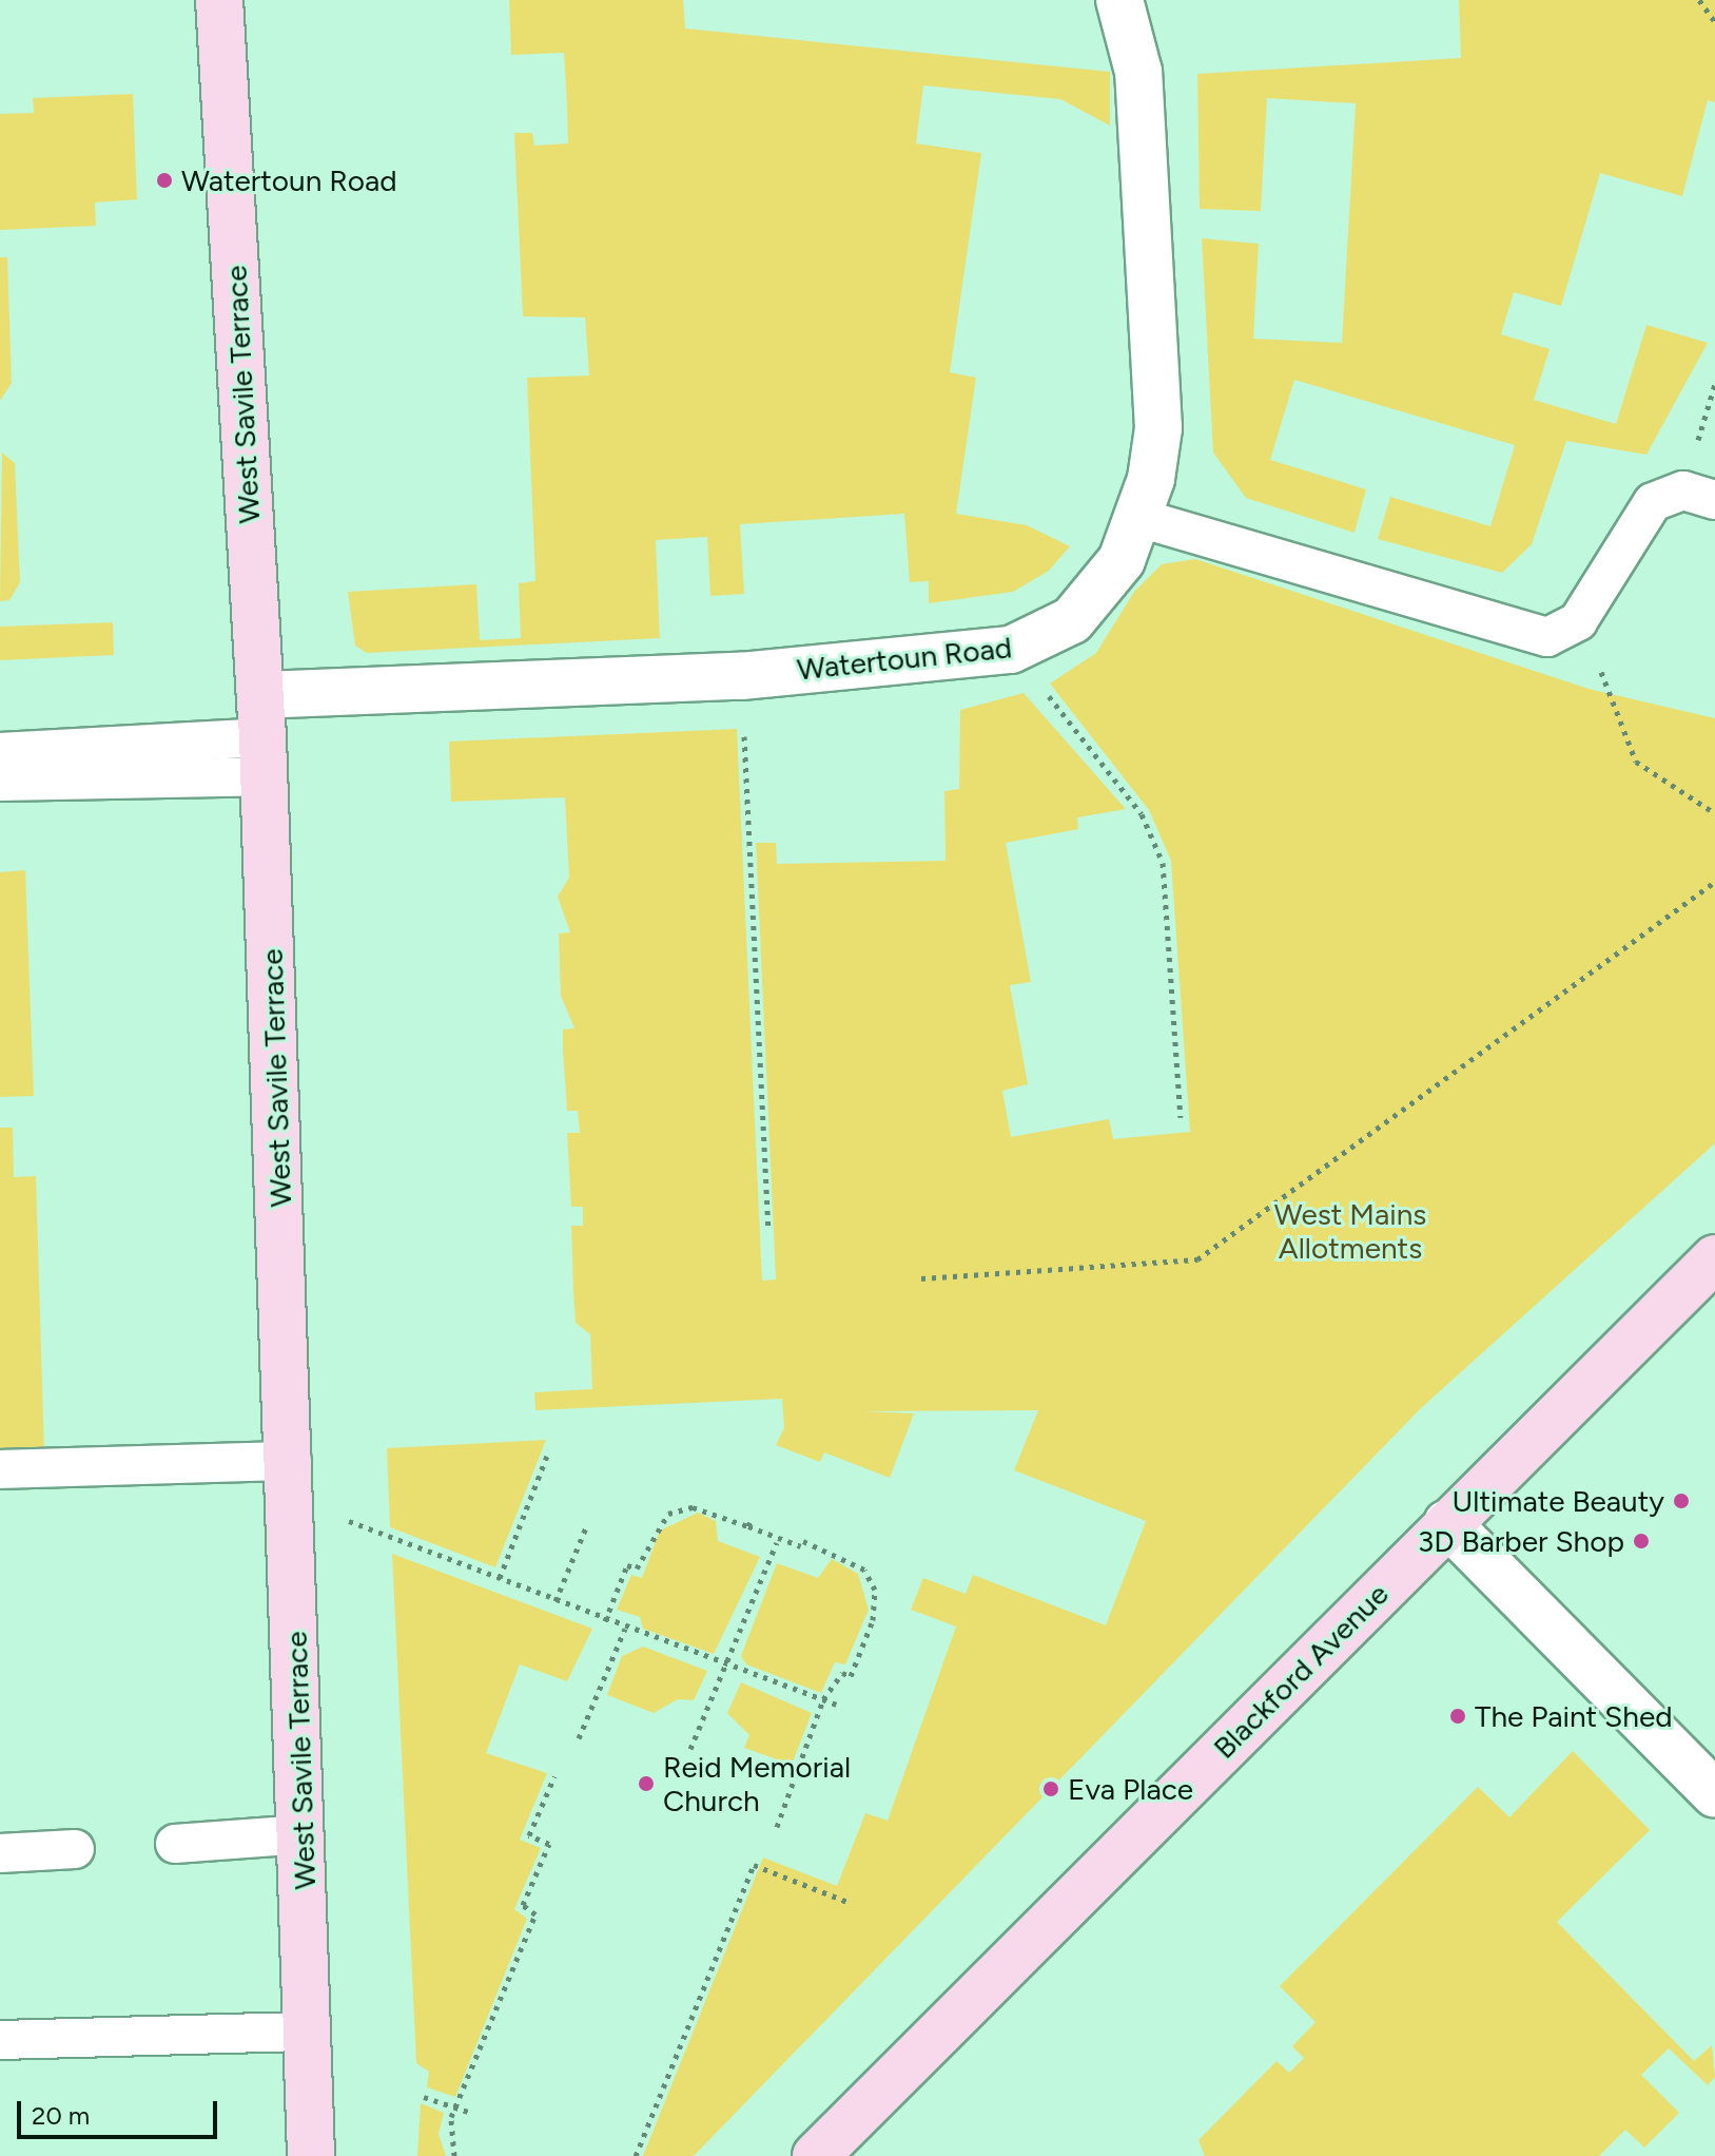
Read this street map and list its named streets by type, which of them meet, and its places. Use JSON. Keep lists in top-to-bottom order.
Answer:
{
  "streets": {
    "street": ["West Savile Terrace", "Watertoun Road", "Blackford Avenue"]
  },
  "crossings": [
    ["West Savile Terrace", "Watertoun Road"]
  ],
  "parks": ["West Mains Allotments"],
  "places": [
    "Watertoun Road",
    "Ultimate Beauty",
    "3D Barber Shop",
    "The Paint Shed",
    "Reid Memorial Church",
    "Eva Place"
  ],
  "scale_bar": "20 m"
}
